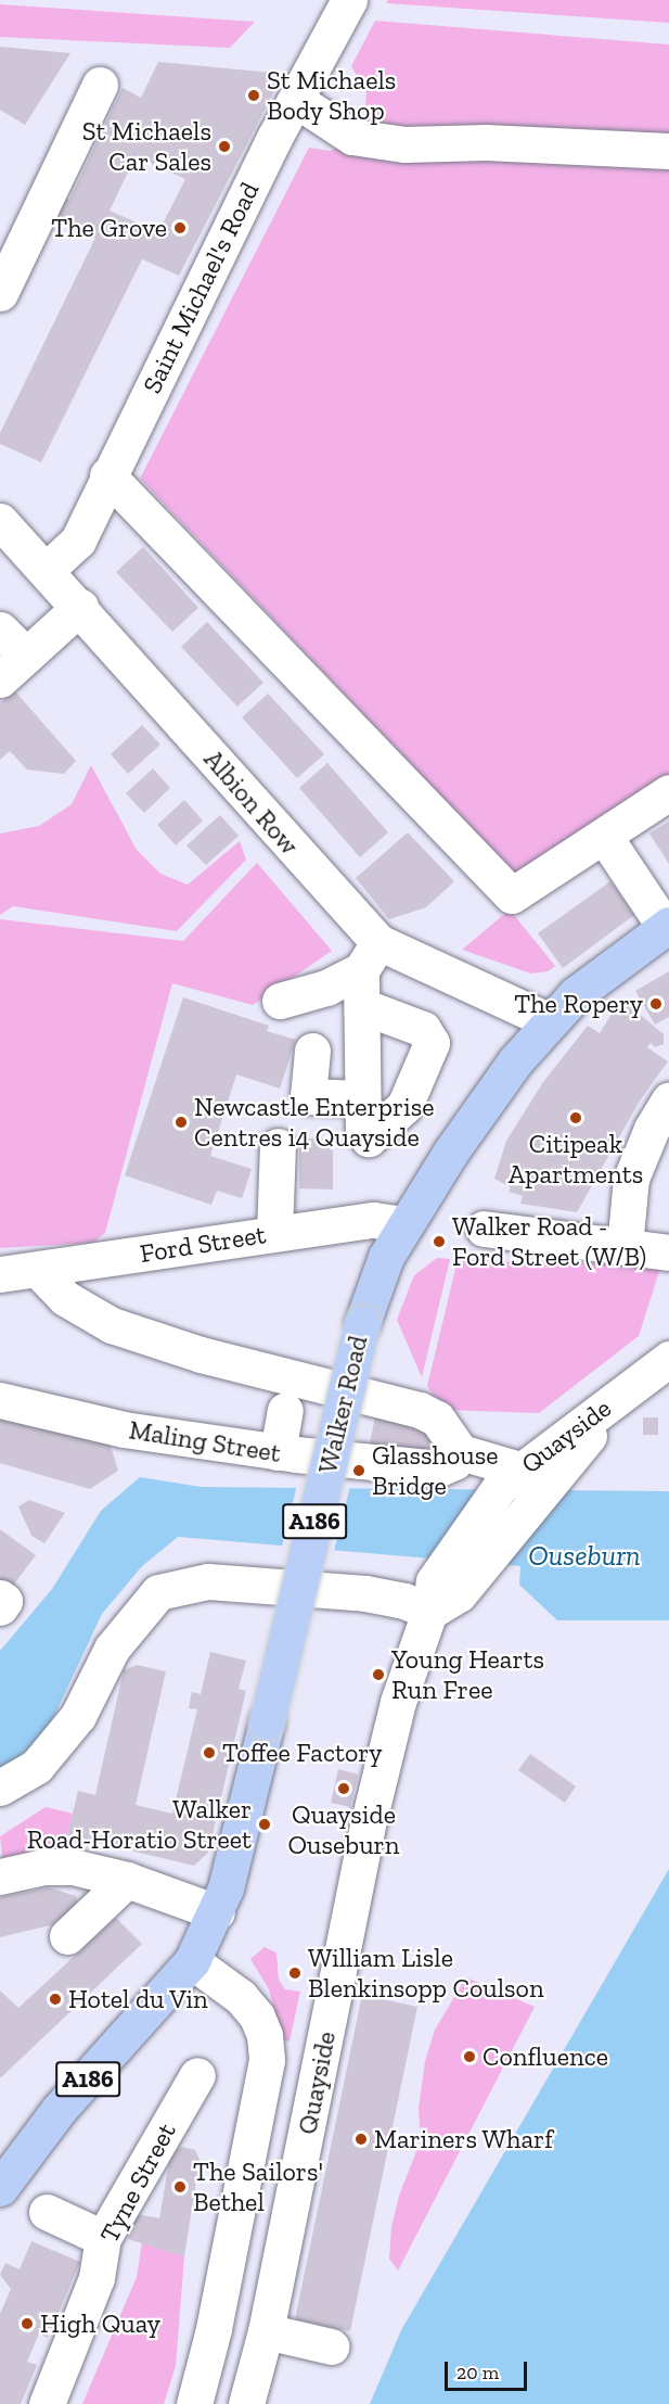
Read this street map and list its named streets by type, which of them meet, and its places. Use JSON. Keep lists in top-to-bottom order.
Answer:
{
  "streets": {
    "main road": ["Walker Road", "A186"],
    "street": [
      "Saint Michael's Road",
      "Albion Row",
      "Ford Street",
      "Quayside",
      "Maling Street",
      "Tyne Street"
    ]
  },
  "crossings": [
    ["Saint Michael's Road", "Albion Row"],
    ["Albion Row", "Walker Road"],
    ["Ford Street", "Walker Road"],
    ["Walker Road", "A186"],
    ["Quayside", "Maling Street"]
  ],
  "water": ["Ouseburn"],
  "places": [
    "St Michaels Body Shop",
    "St Michaels Car Sales",
    "The Grove",
    "The Ropery",
    "Citipeak Apartments",
    "Newcastle Enterprise Centres i4 Quayside",
    "Walker Road - Ford Street (W/B)",
    "Glasshouse Bridge",
    "Young Hearts Run Free",
    "Toffee Factory",
    "Quayside Ouseburn",
    "Walker Road-Horatio Street",
    "William Lisle Blenkinsopp Coulson",
    "Hotel du Vin",
    "Confluence",
    "Mariners Wharf",
    "The Sailors' Bethel",
    "High Quay"
  ],
  "scale_bar": "20 m"
}
